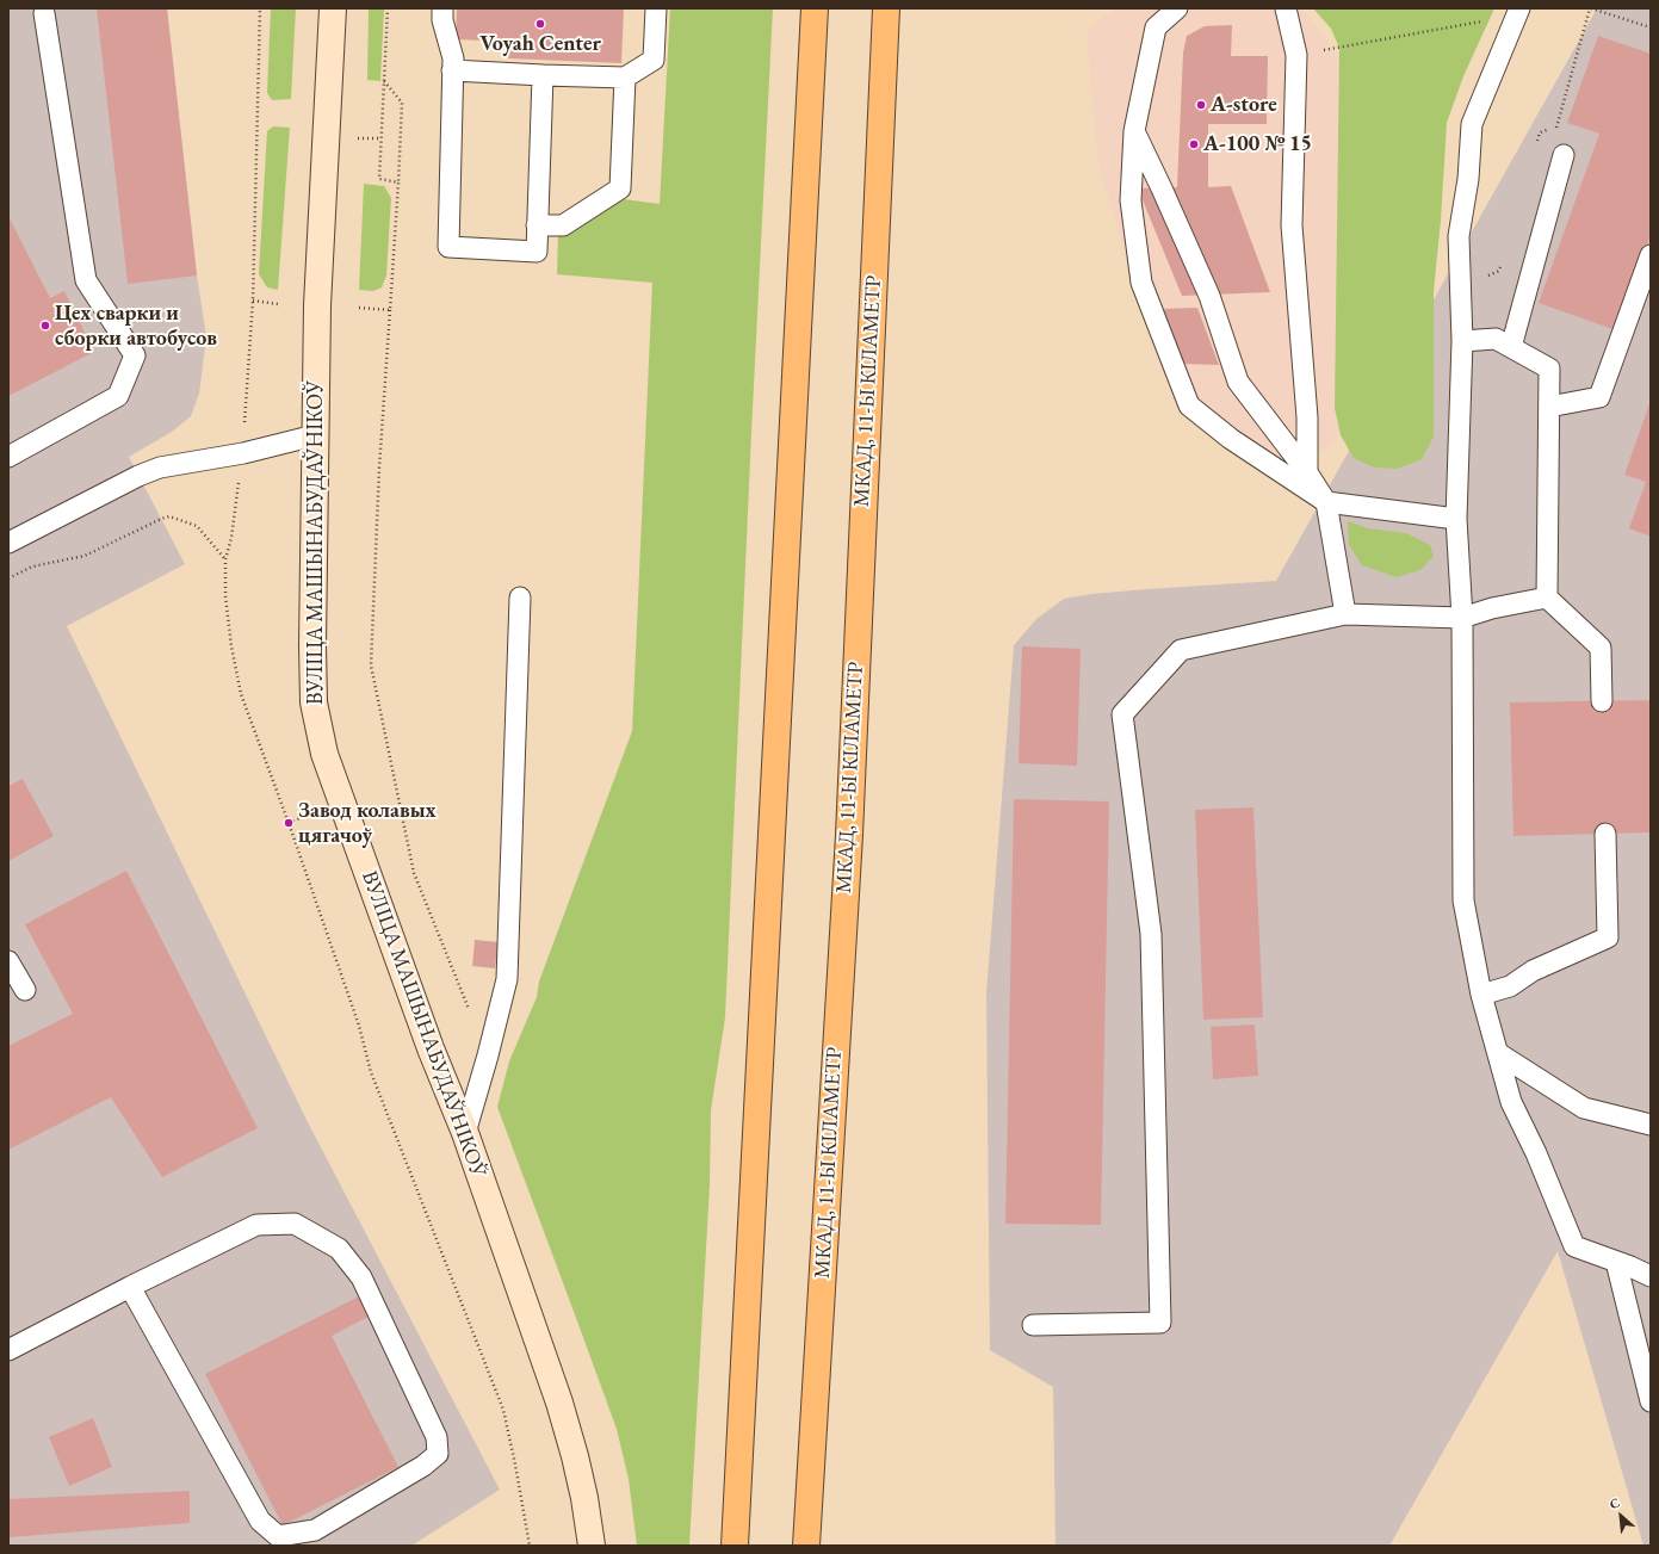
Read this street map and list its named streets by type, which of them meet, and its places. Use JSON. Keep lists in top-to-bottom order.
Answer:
{
  "streets": {
    "highway": ["МКАД, 11-Ы КІЛАМЕТР"],
    "main road": ["ВУЛІЦА МАШЫНАБУДАЎНІКОЎ"]
  },
  "places": [
    "Voyah Center",
    "А-store",
    "А-100 № 15",
    "Цех сварки и сборки автобусов",
    "Завод колавых цягачоў"
  ],
  "north": "top left"
}
